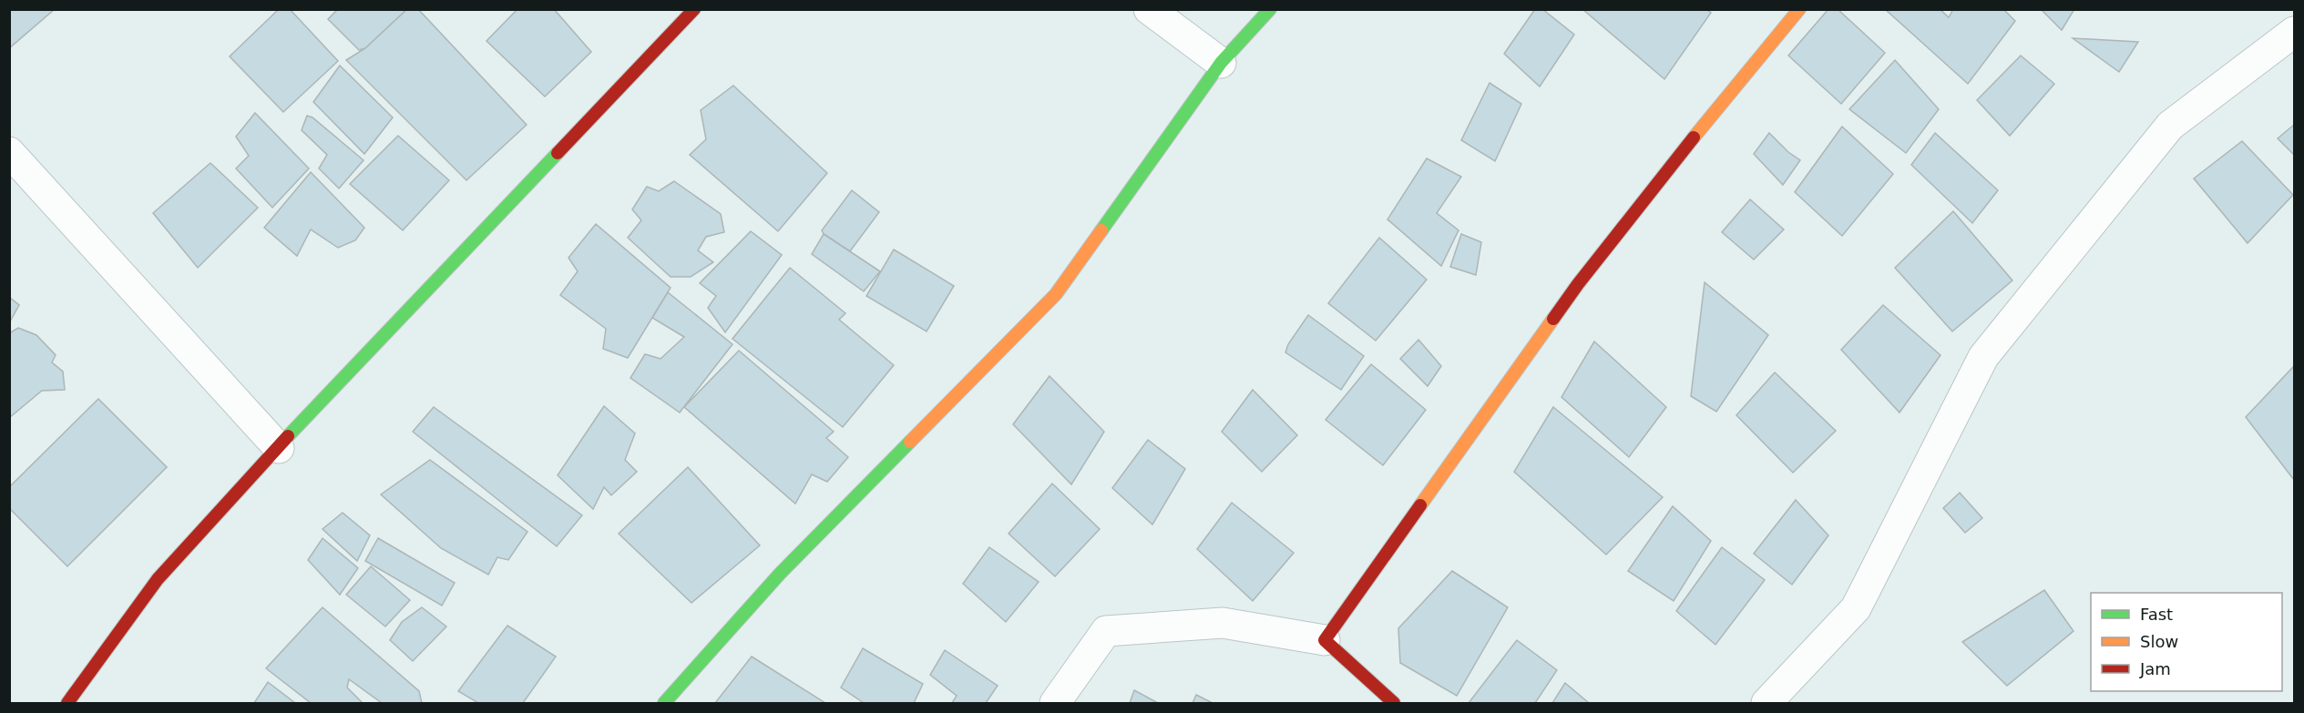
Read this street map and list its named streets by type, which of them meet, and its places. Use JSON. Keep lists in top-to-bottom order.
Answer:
{
  "legend": ["Fast", "Slow", "Jam"]
}
